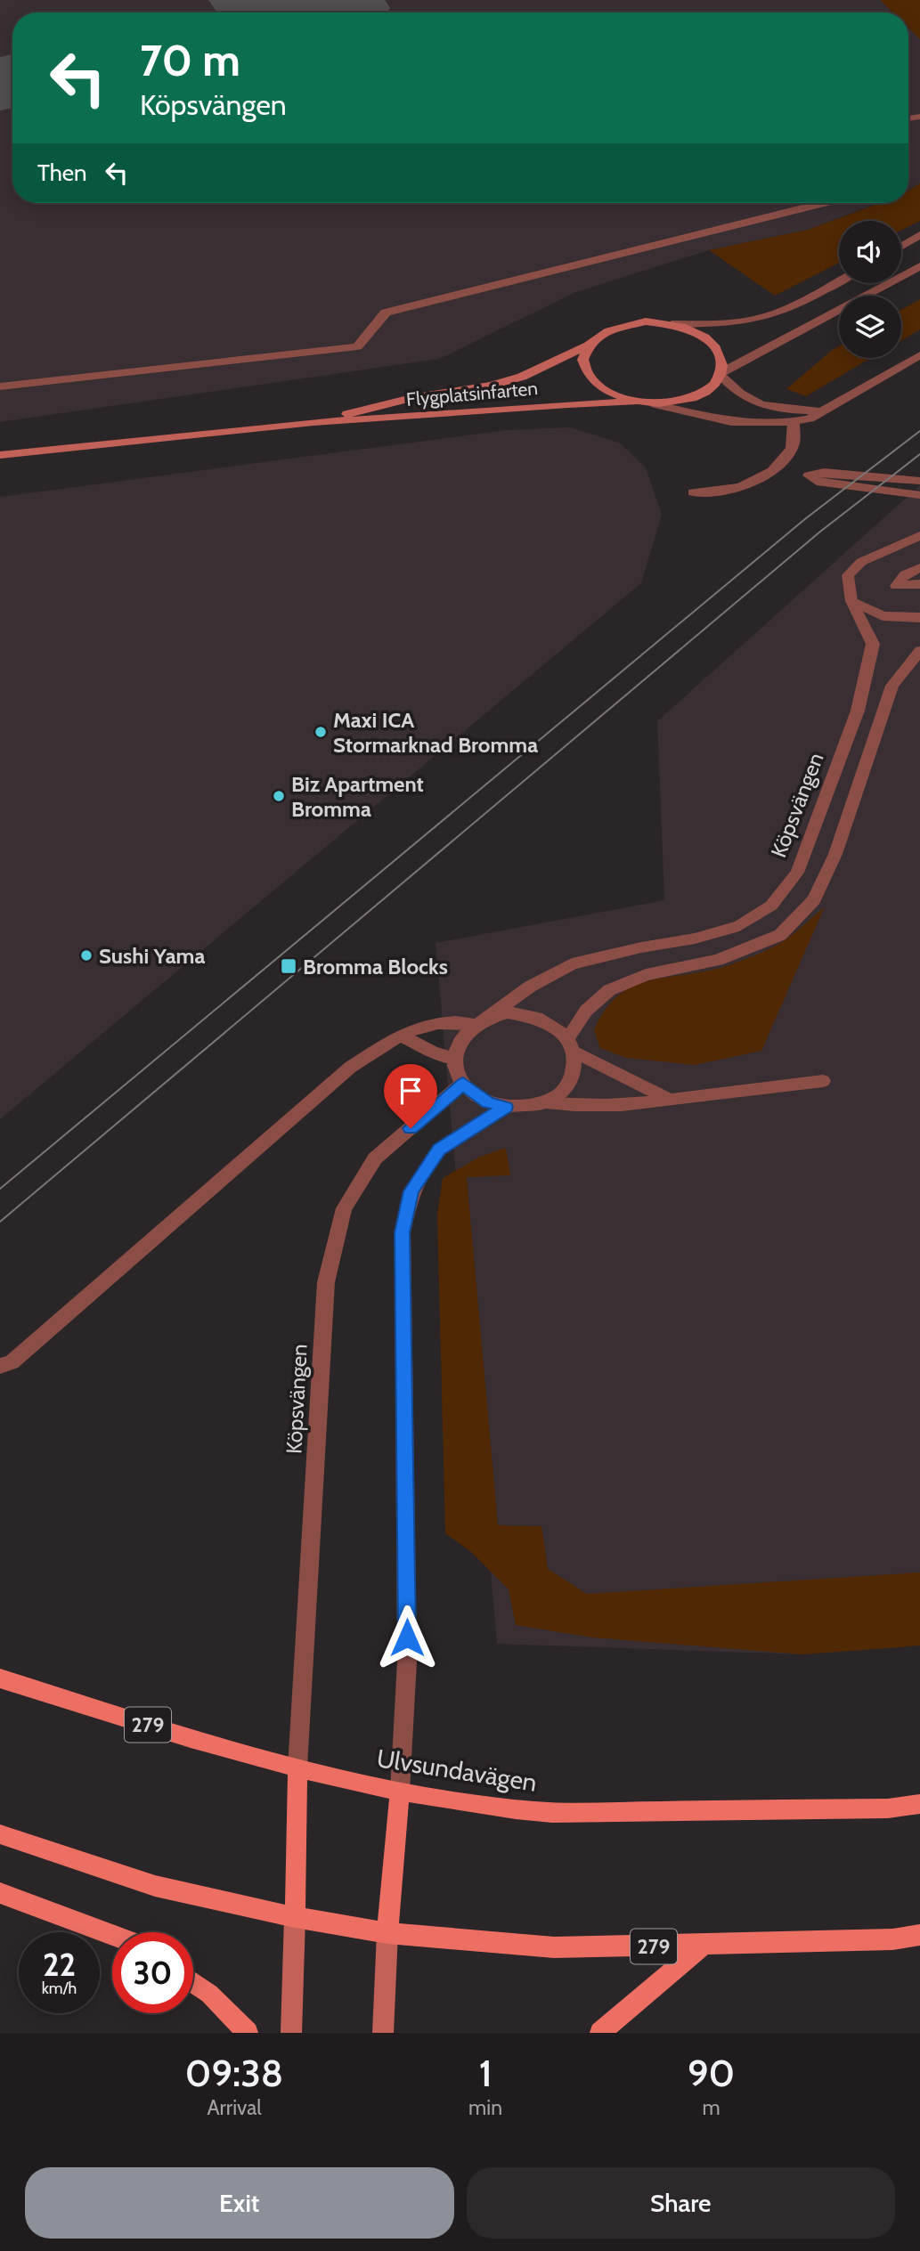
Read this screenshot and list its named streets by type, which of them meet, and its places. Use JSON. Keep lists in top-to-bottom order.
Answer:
{
  "streets": {
    "main road": ["279", "Ulvsundavägen"],
    "street": ["Flygplatsinfarten", "Köpsvängen"]
  },
  "crossings": [
    ["Köpsvängen", "Ulvsundavägen"]
  ],
  "places": {
    "other": ["Maxi ICA Stormarknad Bromma", "Biz Apartment Bromma", "Sushi Yama"],
    "transit": ["Bromma Blocks"]
  },
  "page": {
    "turn": ["70 m", "Köpsvängen"],
    "then": "Then",
    "speed": "22 km/h",
    "limit": "30",
    "eta": [
      "09:38",
      "Arrival",
      "1",
      "min",
      "90",
      "m"
    ],
    "buttons": ["Exit", "Share"]
  }
}
